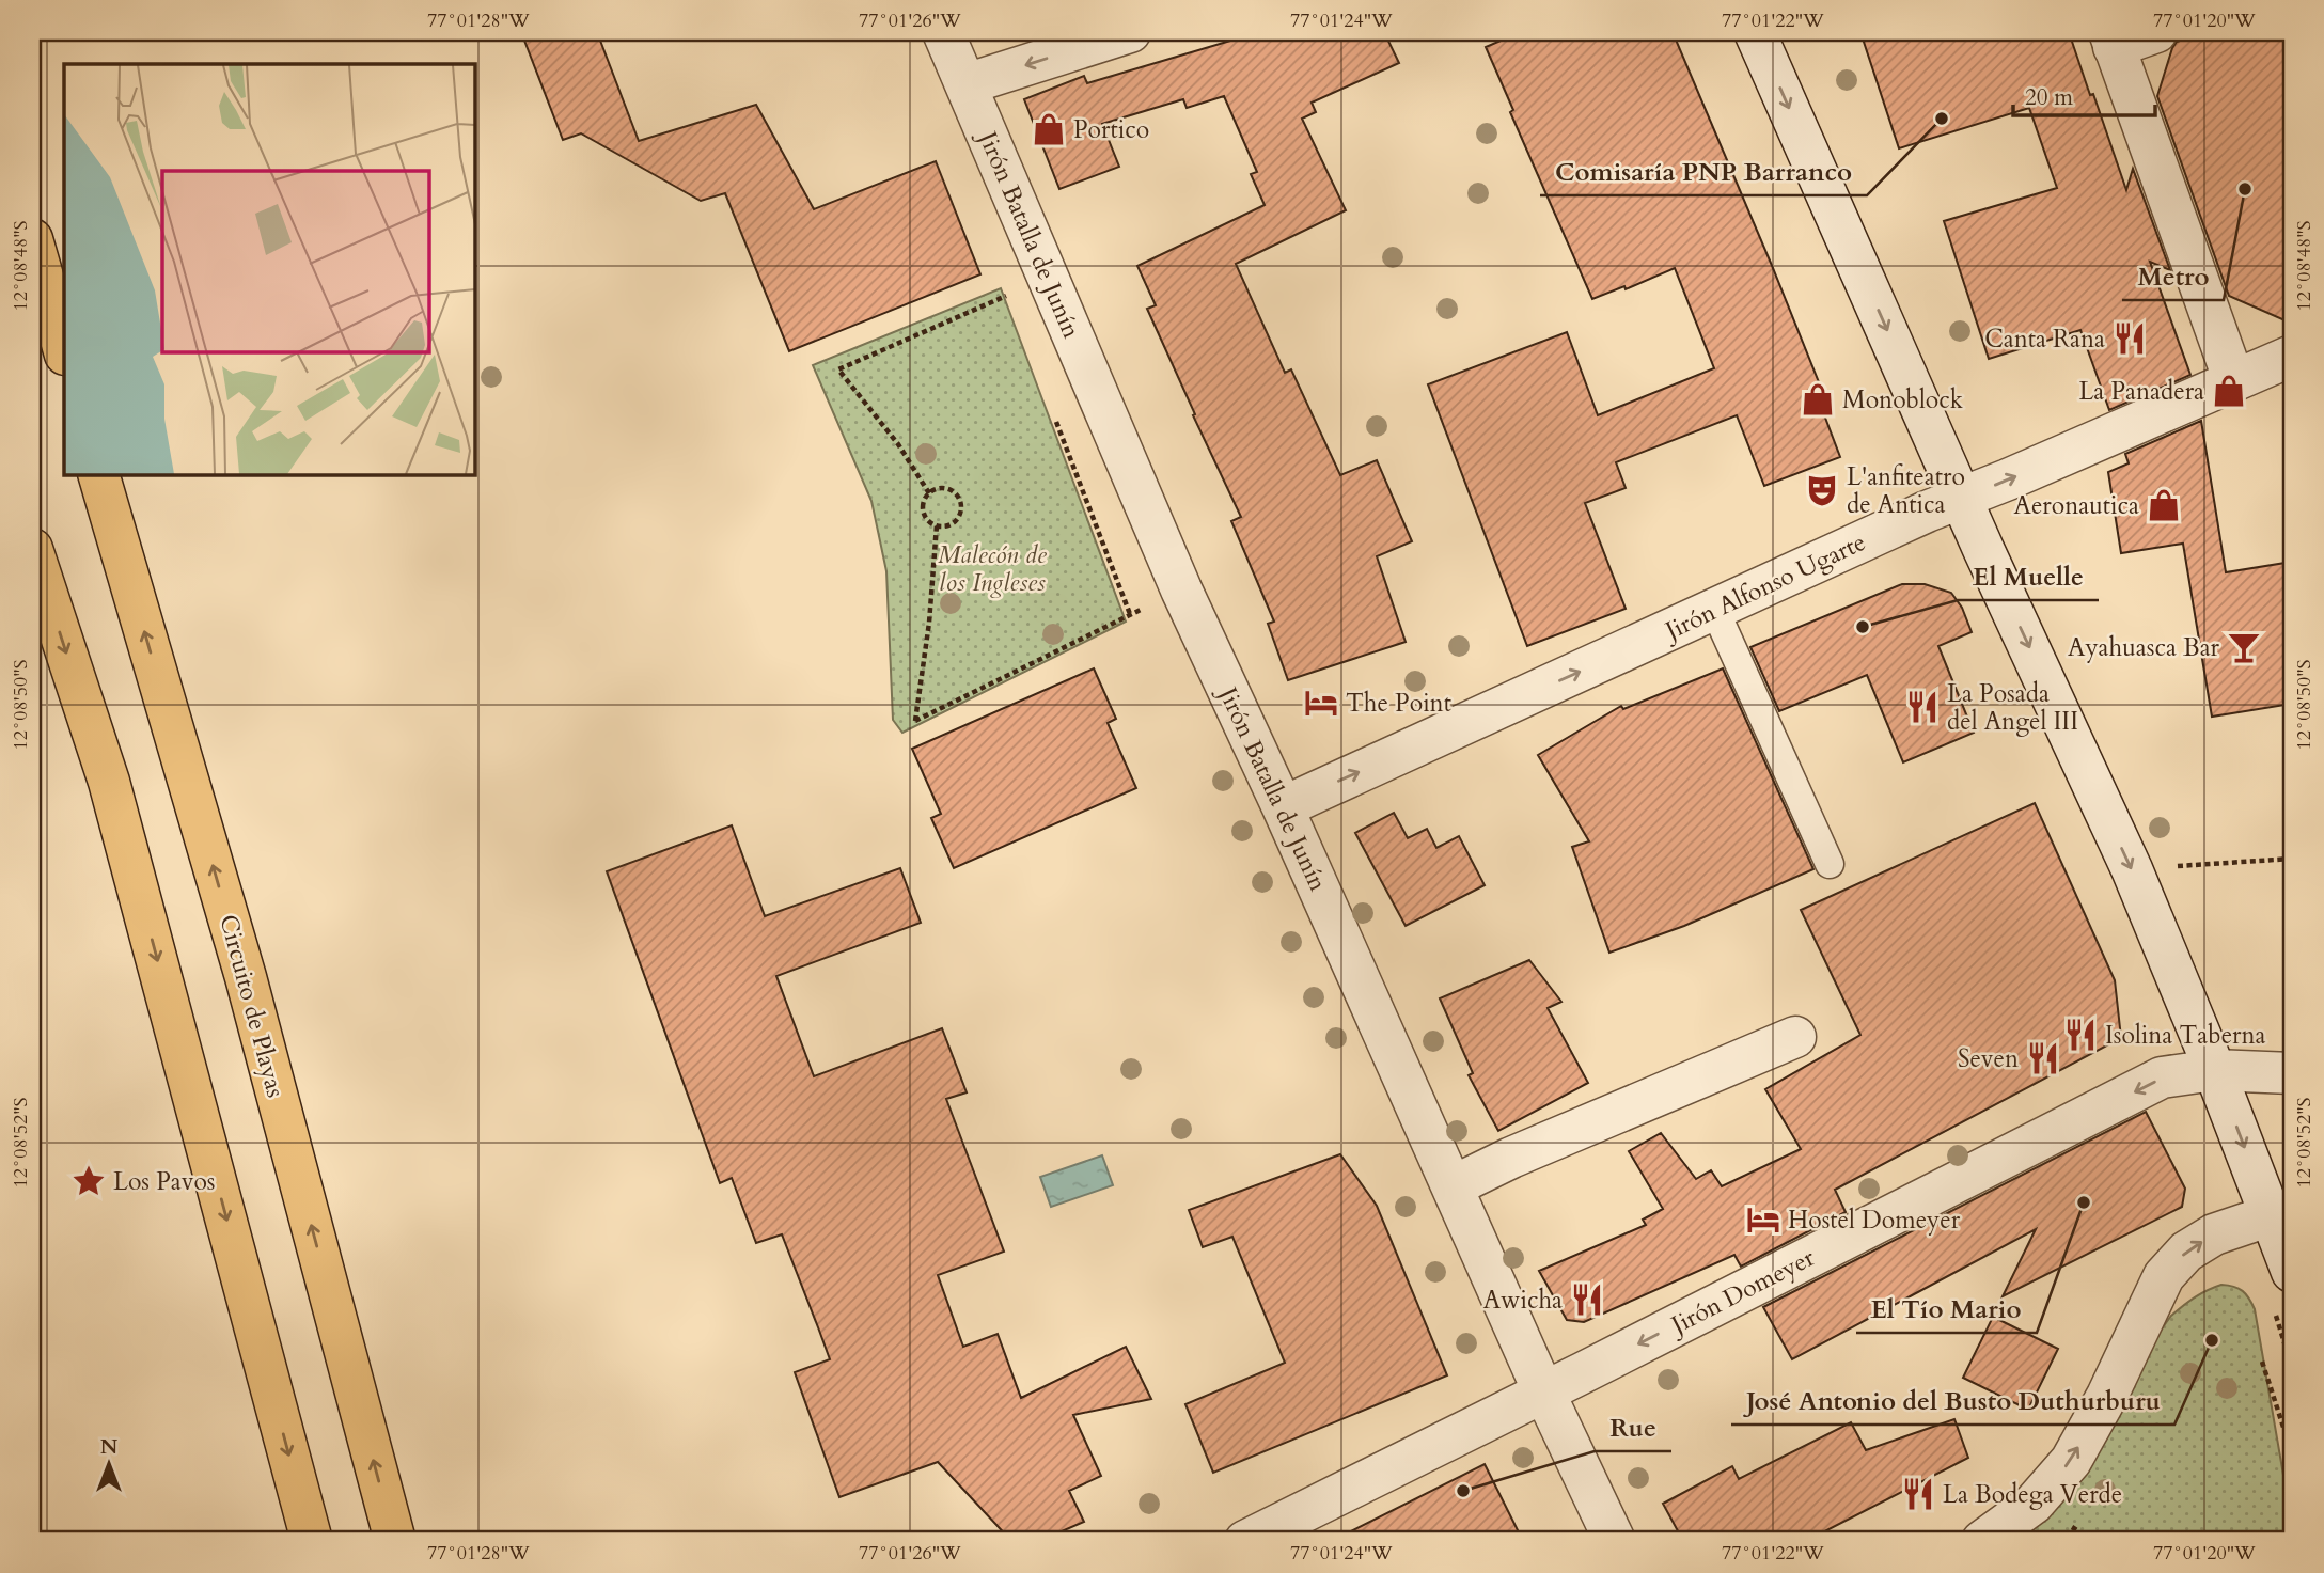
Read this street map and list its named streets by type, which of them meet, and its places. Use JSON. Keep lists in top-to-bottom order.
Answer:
{
  "streets": {
    "highway": ["Circuito de Playas"],
    "street": ["Jirón Batalla de Junín", "Jirón Alfonso Ugarte", "Jirón Domeyer"]
  },
  "crossings": [
    ["Jirón Batalla de Junín", "Jirón Alfonso Ugarte"],
    ["Jirón Batalla de Junín", "Jirón Domeyer"]
  ],
  "one_way": ["Jirón Alfonso Ugarte"],
  "parks": ["Malecón de los Ingleses"],
  "places": {
    "other": [
      "Comisaría PNP Barranco",
      "Metro",
      "El Muelle",
      "El Tío Mario",
      "José Antonio del Busto Duthurburu",
      "Rue"
    ],
    "shop": [
      "Portico",
      "La Panadera",
      "Monoblock",
      "Aeronautica"
    ],
    "restaurant": [
      "Canta Rana",
      "La Posada del Angel III",
      "Isolina Taberna",
      "Seven",
      "Awicha",
      "La Bodega Verde"
    ],
    "theatre": ["L'anfiteatro de Antica"],
    "bar": ["Ayahuasca Bar"],
    "hotel": ["The Point", "Hostel Domeyer"],
    "place": ["Los Pavos"]
  },
  "scale_bar": "20 m",
  "north": "top",
  "coordinates": [
    "77°01'28\"W",
    "77°01'26\"W",
    "77°01'24\"W",
    "77°01'22\"W",
    "77°01'20\"W",
    "12°08'48\"S",
    "12°08'50\"S",
    "12°08'52\"S"
  ]
}
